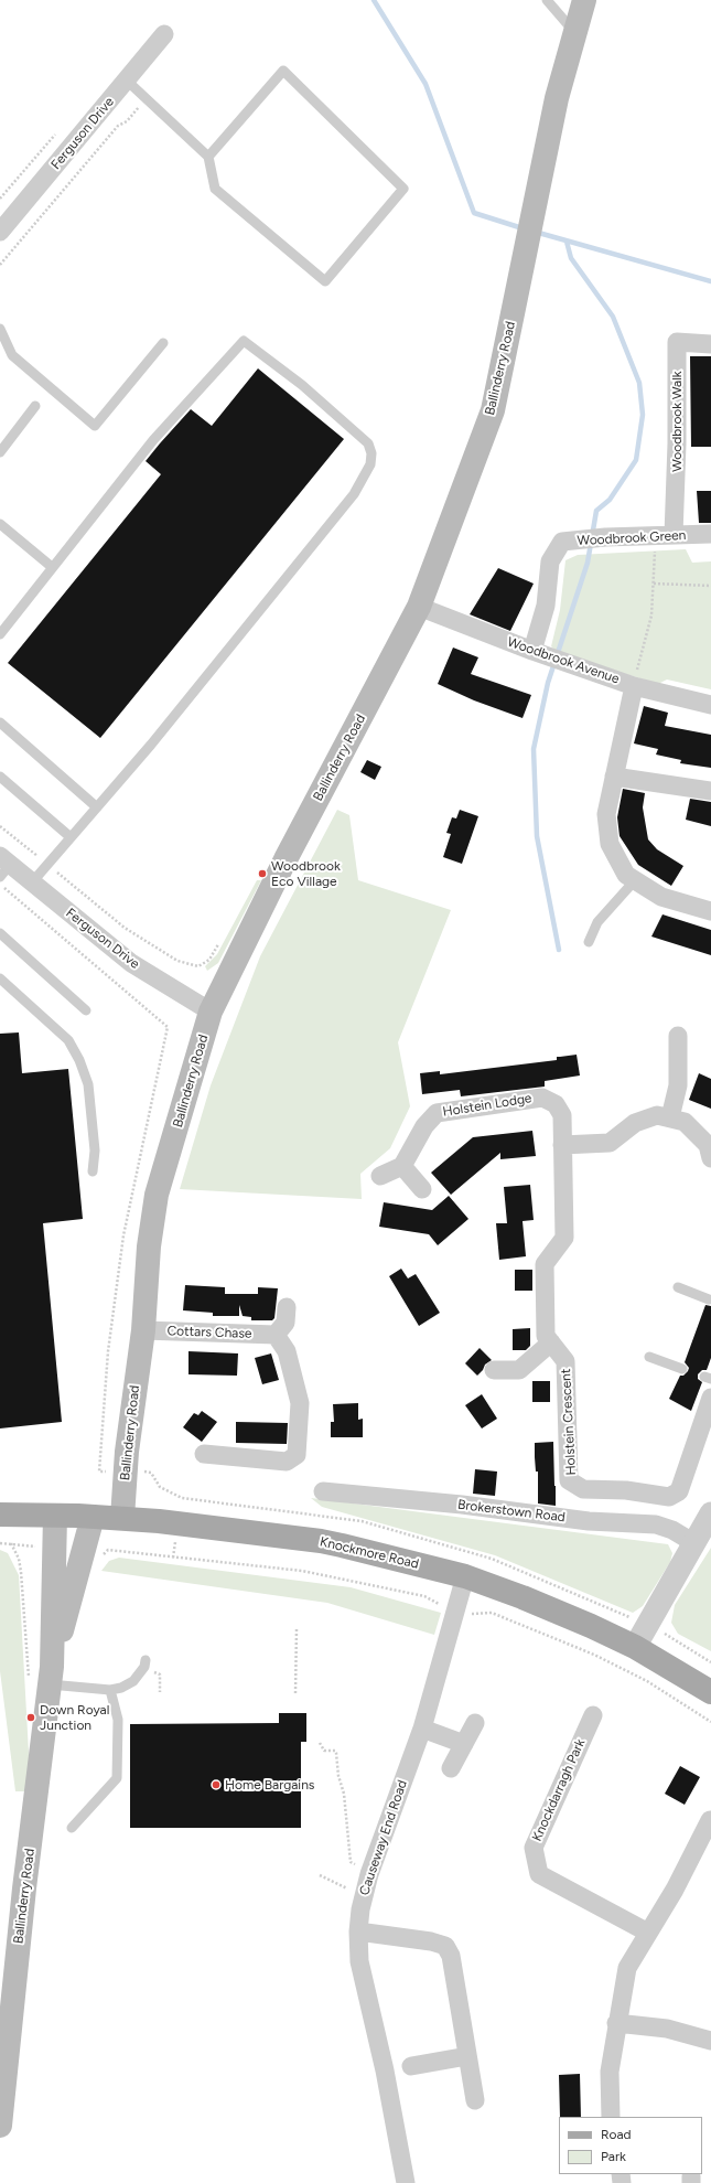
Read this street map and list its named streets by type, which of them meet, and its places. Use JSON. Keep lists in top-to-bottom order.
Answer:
{
  "streets": {
    "main road": ["Ballinderry Road", "Knockmore Road"],
    "street": [
      "Ferguson Drive",
      "Woodbrook Walk",
      "Woodbrook Green",
      "Woodbrook Avenue",
      "Holstein Lodge",
      "Cottars Chase",
      "Holstein Crescent",
      "Brokerstown Road",
      "Knockdarragh Park",
      "Causeway End Road"
    ]
  },
  "crossings": [
    ["Ferguson Drive", "Ballinderry Road"],
    ["Ballinderry Road", "Woodbrook Avenue"],
    ["Ballinderry Road", "Cottars Chase"],
    ["Ballinderry Road", "Knockmore Road"],
    ["Woodbrook Walk", "Woodbrook Green"],
    ["Woodbrook Green", "Woodbrook Avenue"],
    ["Holstein Lodge", "Holstein Crescent"],
    ["Knockmore Road", "Causeway End Road"]
  ],
  "places": ["Woodbrook Eco Village", "Down Royal Junction", "Home Bargains"],
  "legend": ["Road", "Park"]
}
